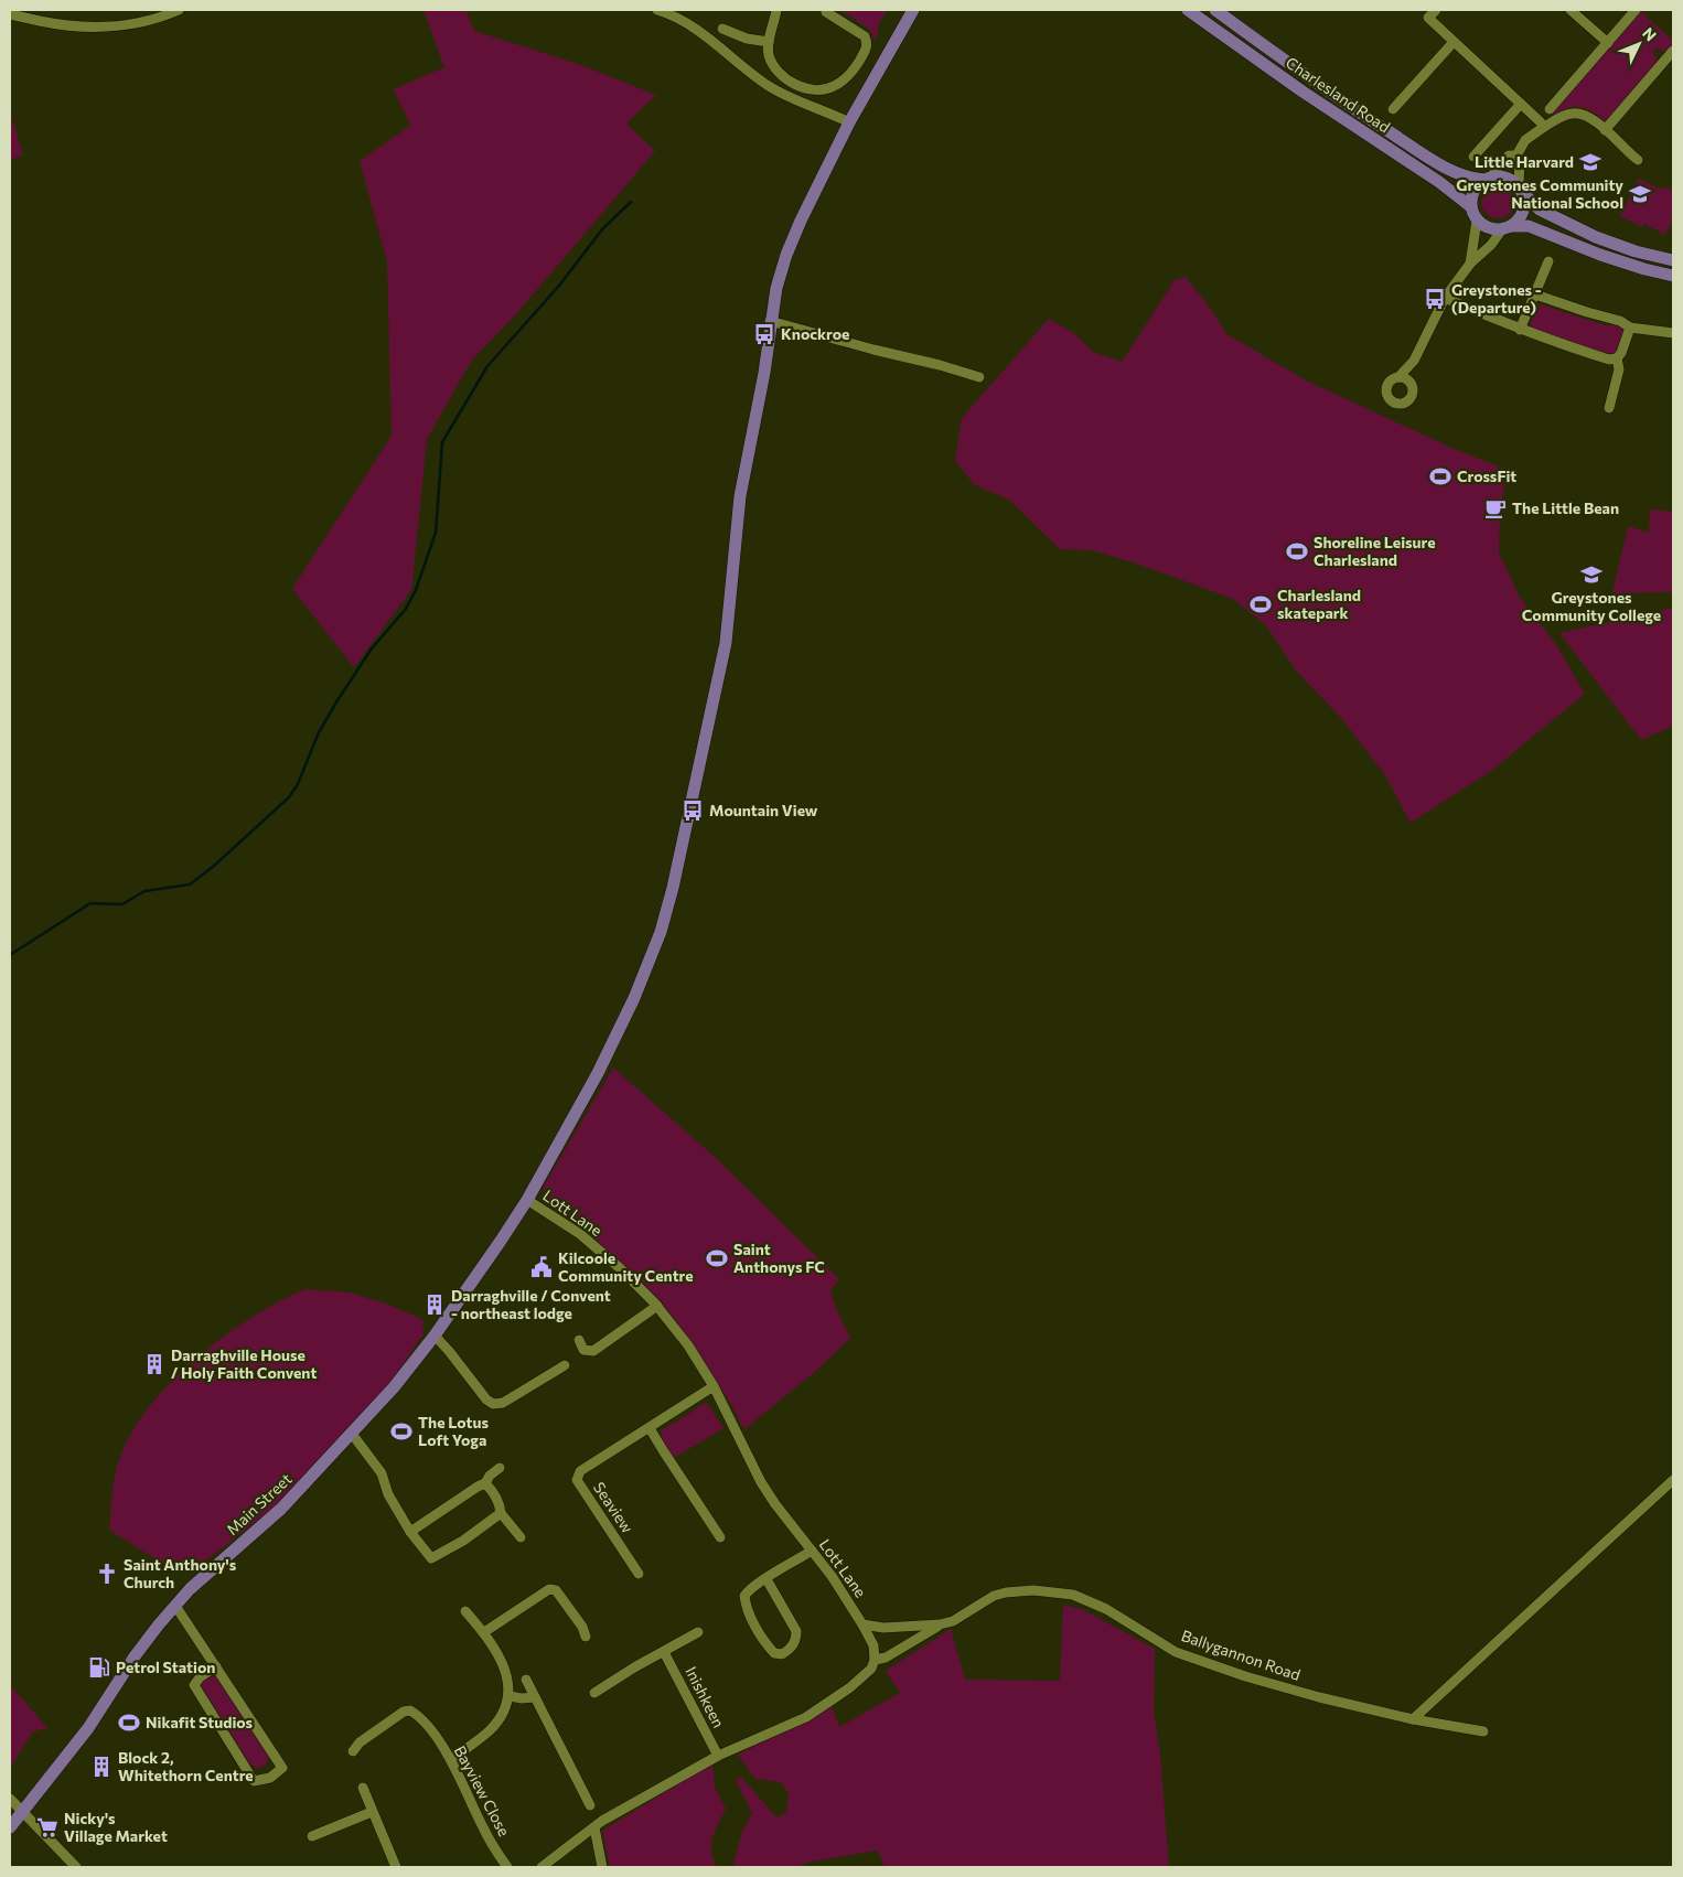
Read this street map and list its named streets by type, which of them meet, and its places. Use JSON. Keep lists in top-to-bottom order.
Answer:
{
  "streets": {
    "main road": ["Charlesland Road", "Main Street"],
    "street": [
      "Lott Lane",
      "Seaview",
      "Ballygannon Road",
      "Inishkeen",
      "Bayview Close"
    ]
  },
  "crossings": [
    ["Lott Lane", "Main Street"],
    ["Lott Lane", "Seaview"],
    ["Lott Lane", "Ballygannon Road"]
  ],
  "places": {
    "school or university": ["Little Harvard", "Greystones Community National School", "Greystones Community College"],
    "bus stop": ["Greystones - (Departure)", "Knockroe", "Mountain View"],
    "sports": [
      "CrossFit",
      "Shoreline Leisure Charlesland",
      "Charlesland skatepark",
      "Saint Anthonys FC",
      "The Lotus Loft Yoga",
      "Nikafit Studios"
    ],
    "cafe": ["The Little Bean"],
    "public building": ["Kilcoole Community Centre"],
    "building": ["Darraghville / Convent - northeast lodge", "Darraghville House / Holy Faith Convent", "Block 2, Whitethorn Centre"],
    "church": ["Saint Anthony's Church"],
    "fuel station": ["Petrol Station"],
    "supermarket": ["Nicky's Village Market"]
  },
  "north": "top right"
}
